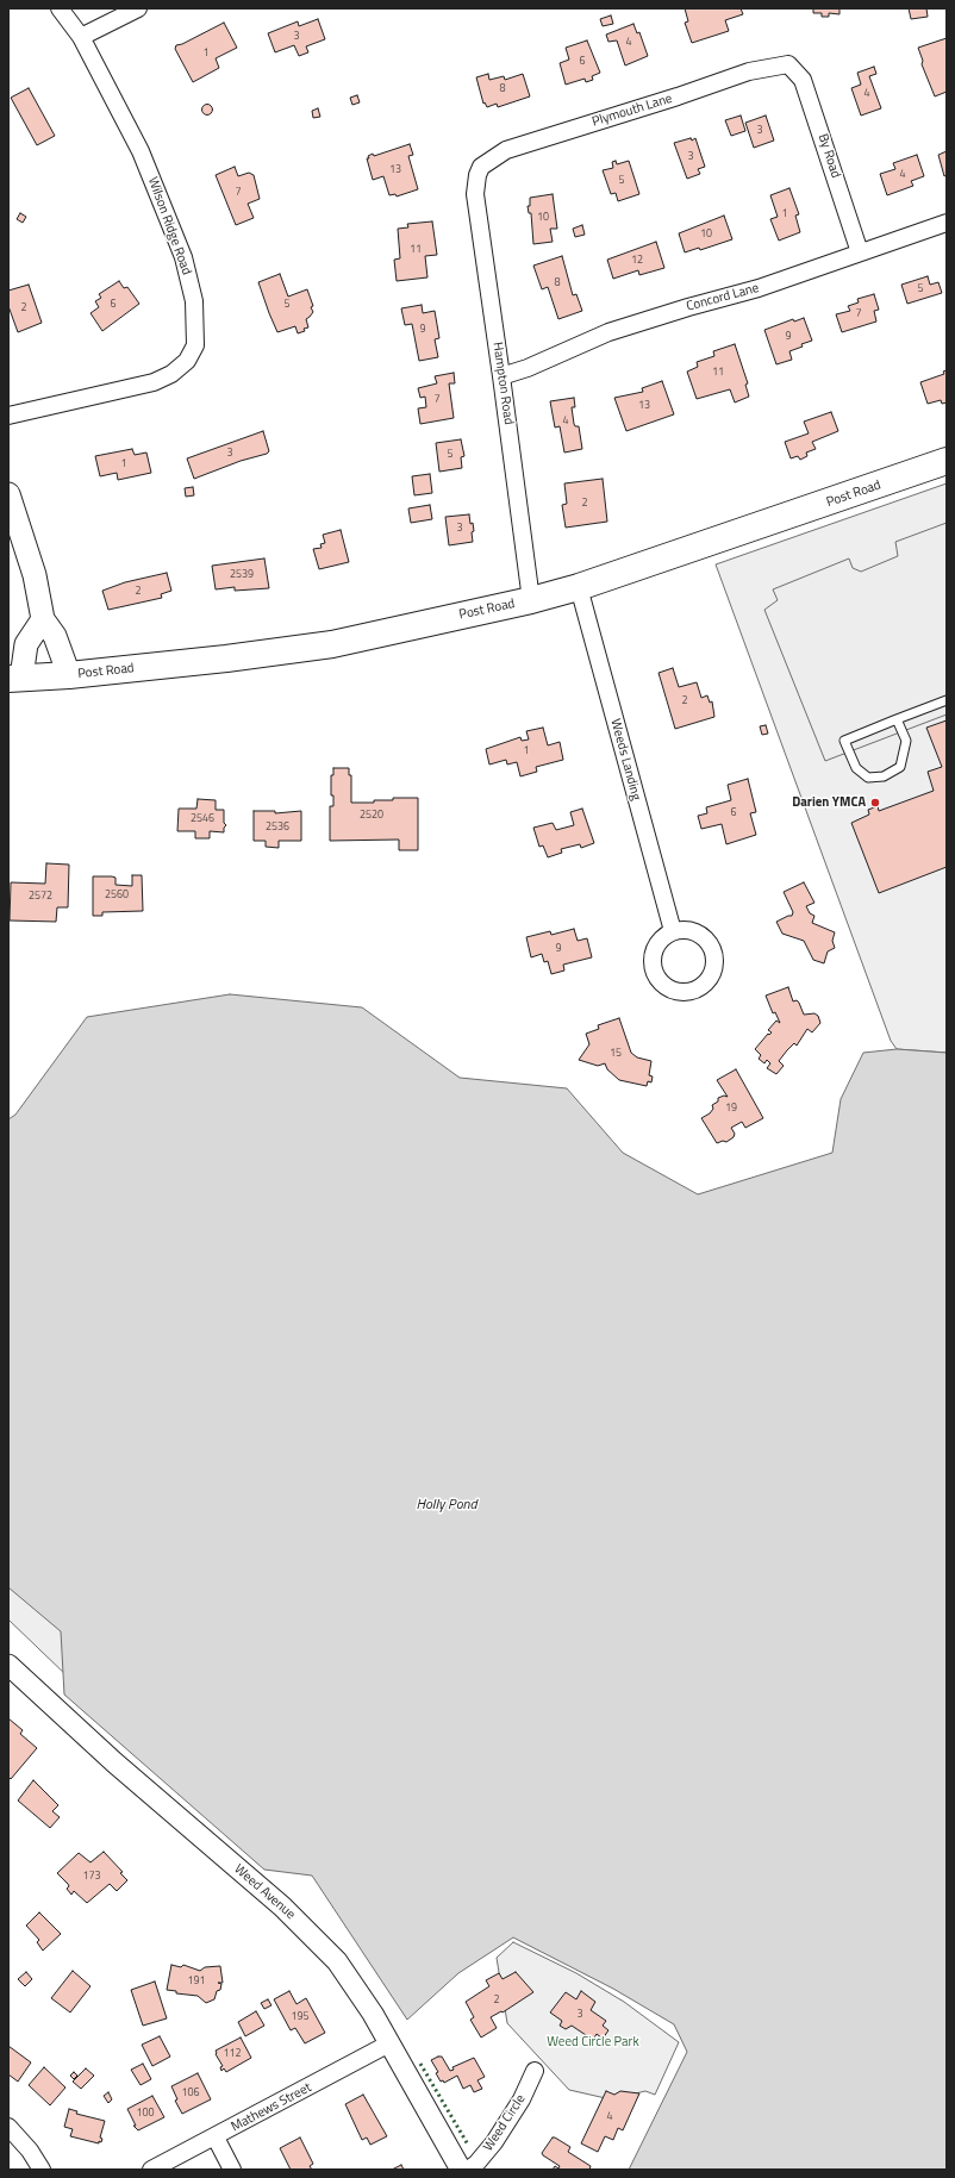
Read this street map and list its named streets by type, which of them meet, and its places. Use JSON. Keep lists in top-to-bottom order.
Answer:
{
  "streets": {
    "main road": ["Post Road"],
    "street": [
      "Plymouth Lane",
      "By Road",
      "Wilson Ridge Road",
      "Concord Lane",
      "Hampton Road",
      "Weeds Landing",
      "Weed Avenue",
      "Mathews Street",
      "Weed Circle"
    ]
  },
  "crossings": [
    ["Plymouth Lane", "By Road"],
    ["Plymouth Lane", "Hampton Road"],
    ["By Road", "Concord Lane"],
    ["Concord Lane", "Hampton Road"],
    ["Hampton Road", "Post Road"],
    ["Post Road", "Weeds Landing"],
    ["Weed Avenue", "Mathews Street"]
  ],
  "water": ["Holly Pond"],
  "parks": ["Weed Circle Park"],
  "places": ["Darien YMCA"],
  "house_numbers": [
    "3",
    "4",
    "1",
    "6",
    "8",
    "4",
    "3",
    "3",
    "13",
    "4",
    "5",
    "7",
    "1",
    "10",
    "10",
    "11",
    "12",
    "8",
    "5",
    "6",
    "5",
    "2",
    "7",
    "9",
    "9",
    "11",
    "7",
    "13",
    "4",
    "3",
    "5",
    "1",
    "2",
    "3",
    "2539",
    "2",
    "2",
    "1",
    "6",
    "2520",
    "2546",
    "2536",
    "2560",
    "2572",
    "9",
    "15",
    "19",
    "173",
    "191",
    "2",
    "3",
    "195",
    "112",
    "106",
    "100",
    "4"
  ]
}
